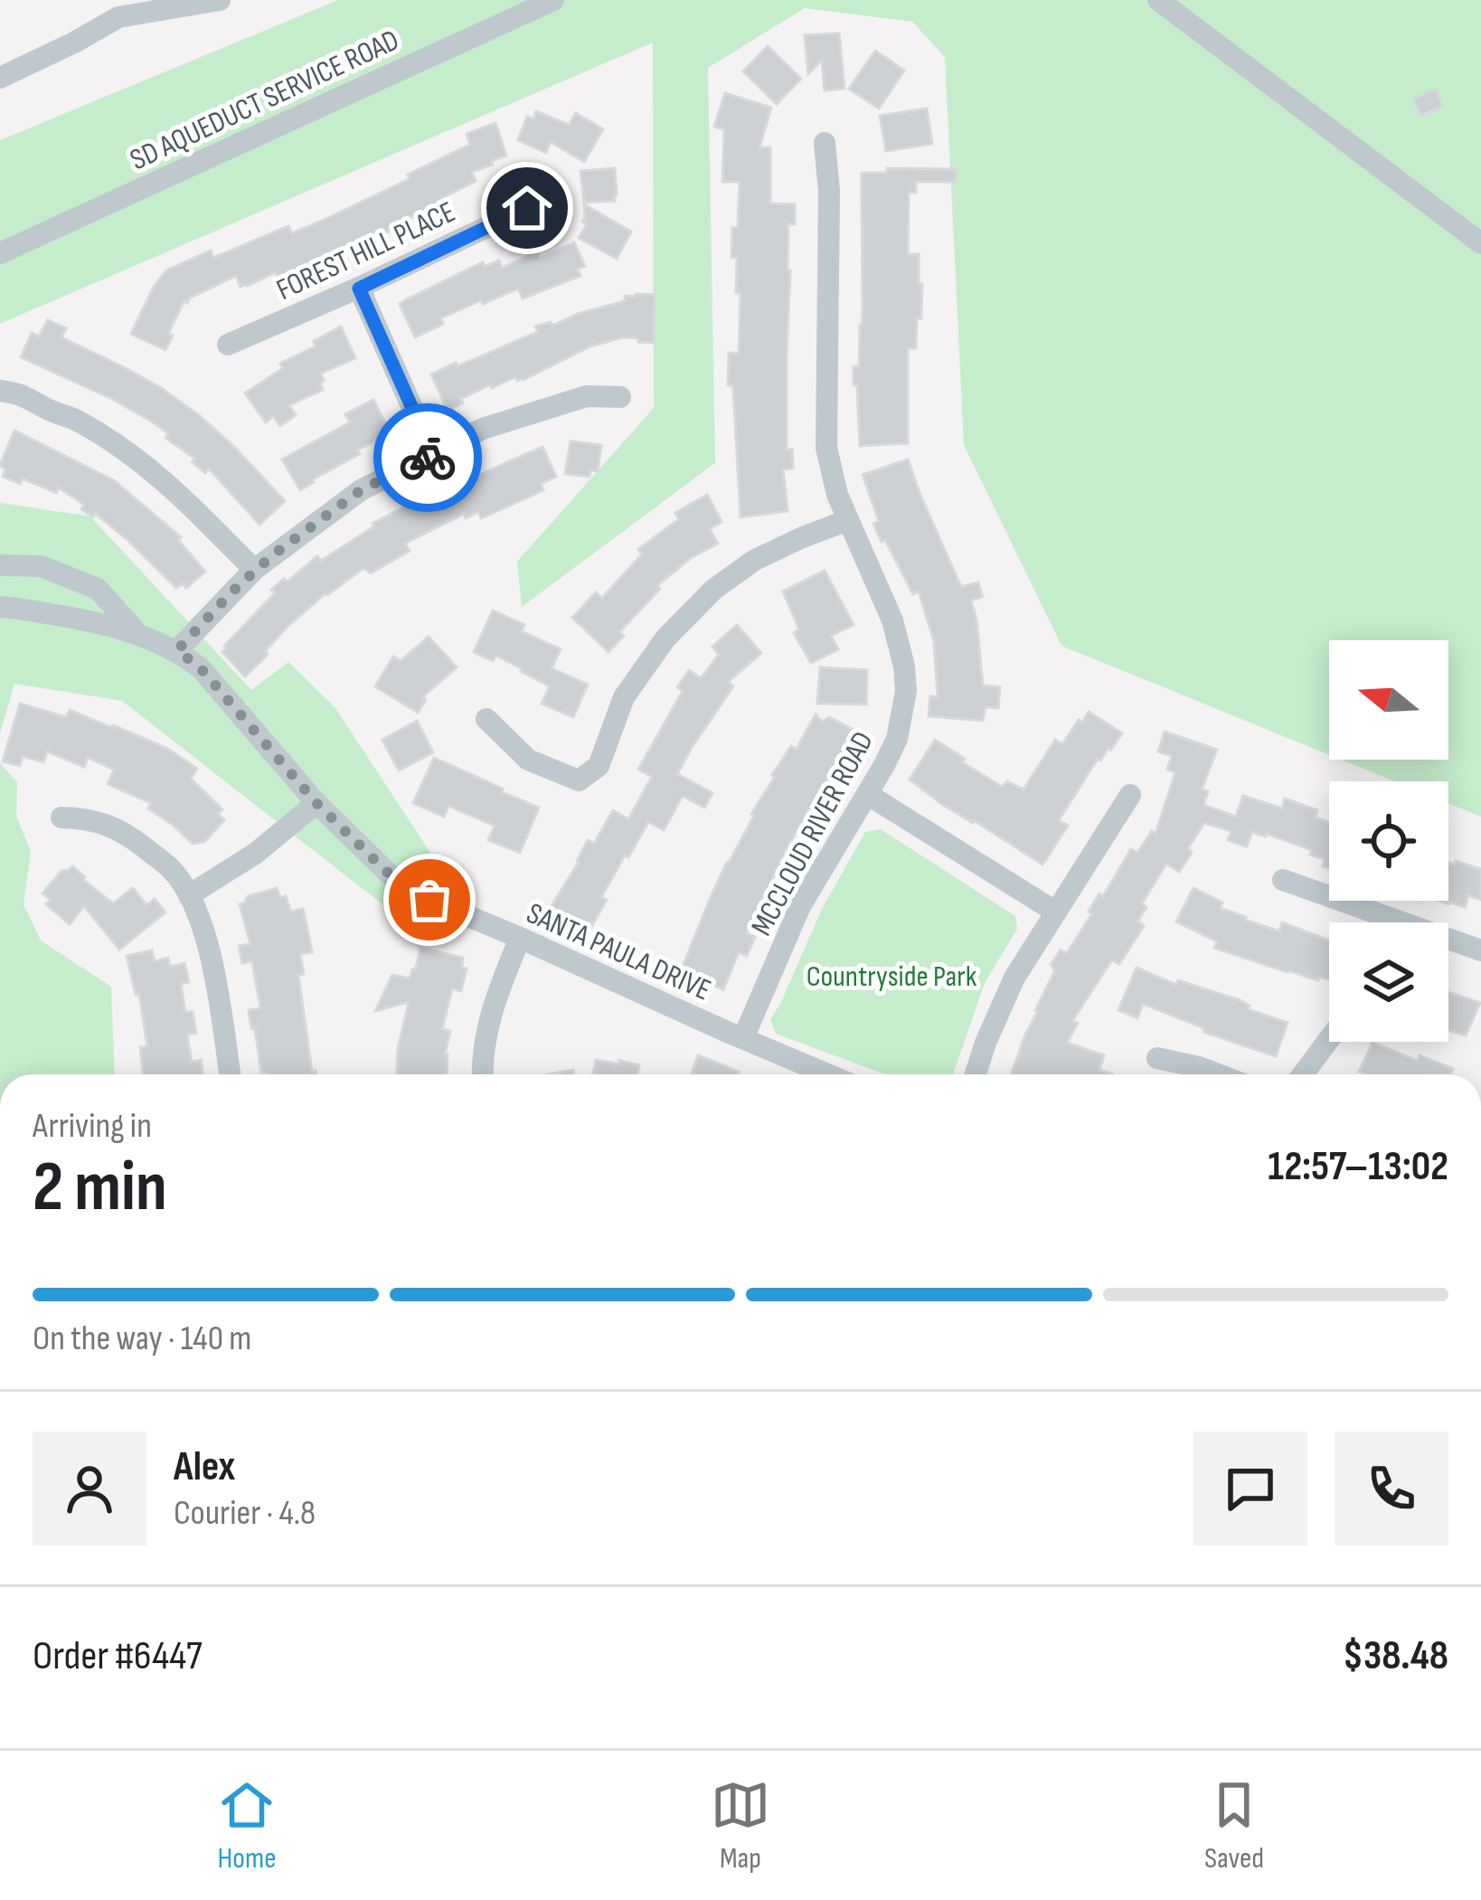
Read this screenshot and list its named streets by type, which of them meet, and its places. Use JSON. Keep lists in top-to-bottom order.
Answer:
{
  "streets": {
    "street": [
      "SD AQUEDUCT SERVICE ROAD",
      "FOREST HILL PLACE",
      "MCCLOUD RIVER ROAD",
      "SANTA PAULA DRIVE"
    ]
  },
  "crossings": [
    ["MCCLOUD RIVER ROAD", "SANTA PAULA DRIVE"]
  ],
  "parks": ["Countryside Park"],
  "north": "left",
  "page": {
    "heading": ["2 min", "Arriving in", "12:57–13:02"],
    "panel": [
      "Alex",
      "Courier · 4.8",
      "Order #6447",
      "$38.48"
    ],
    "bar": "On the way · 140 m",
    "tabs": ["Home", "Map", "Saved"]
  }
}
